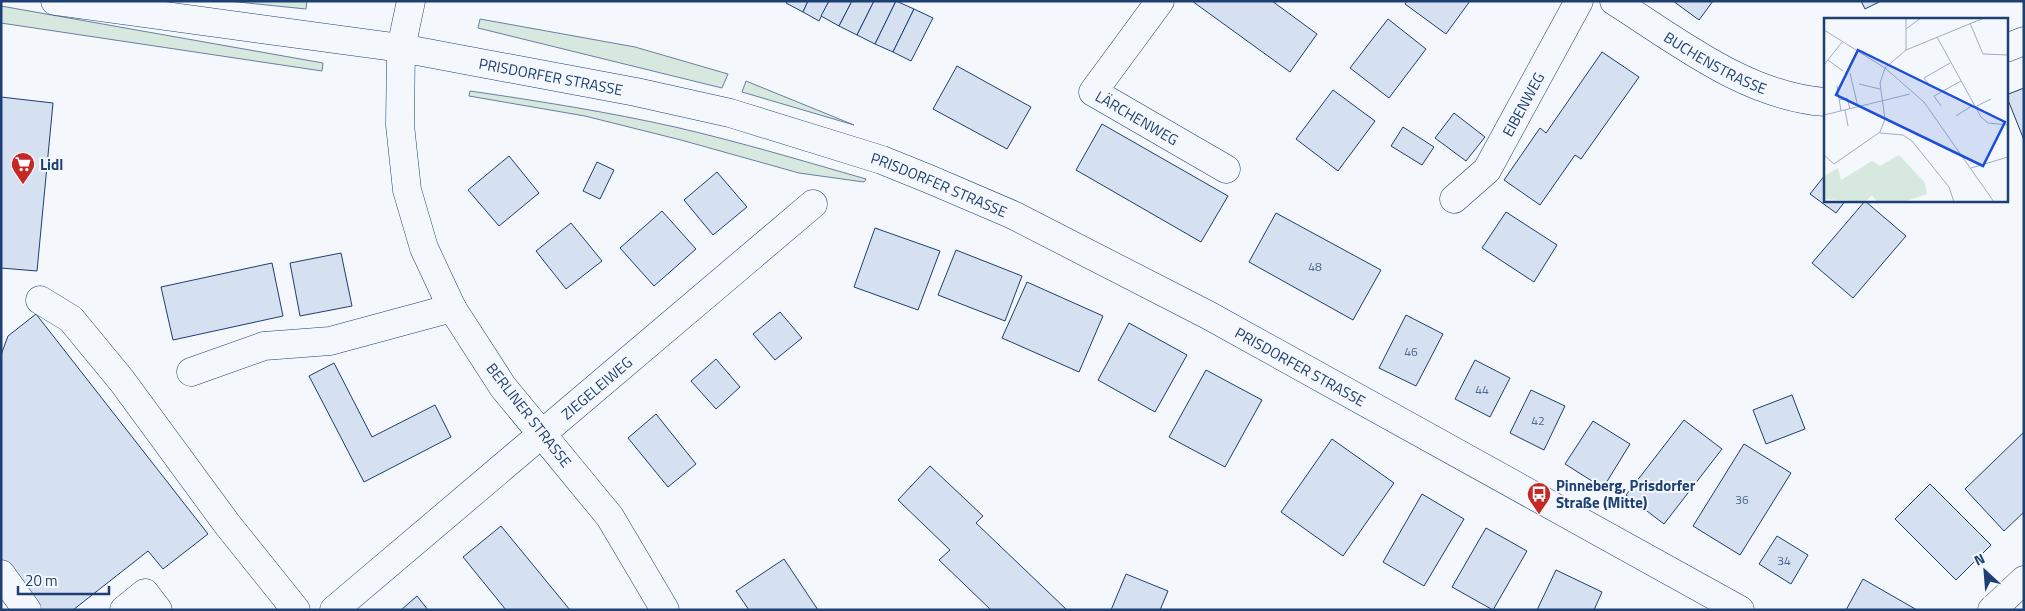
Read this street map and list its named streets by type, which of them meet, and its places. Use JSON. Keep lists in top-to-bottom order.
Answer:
{
  "streets": {
    "street": [
      "BUCHENSTRASSE",
      "PRISDORFER STRASSE",
      "EIBENWEG",
      "LÄRCHENWEG",
      "ZIEGELEIWEG",
      "BERLINER STRASSE"
    ]
  },
  "crossings": [
    ["PRISDORFER STRASSE", "BERLINER STRASSE"],
    ["ZIEGELEIWEG", "BERLINER STRASSE"]
  ],
  "places": {
    "supermarket": ["Lidl"],
    "bus stop": ["Pinneberg, Prisdorfer Straße (Mitte)"]
  },
  "house_numbers": [
    "48",
    "46",
    "44",
    "42",
    "36",
    "34"
  ],
  "scale_bar": "20 m",
  "north": "top left"
}
